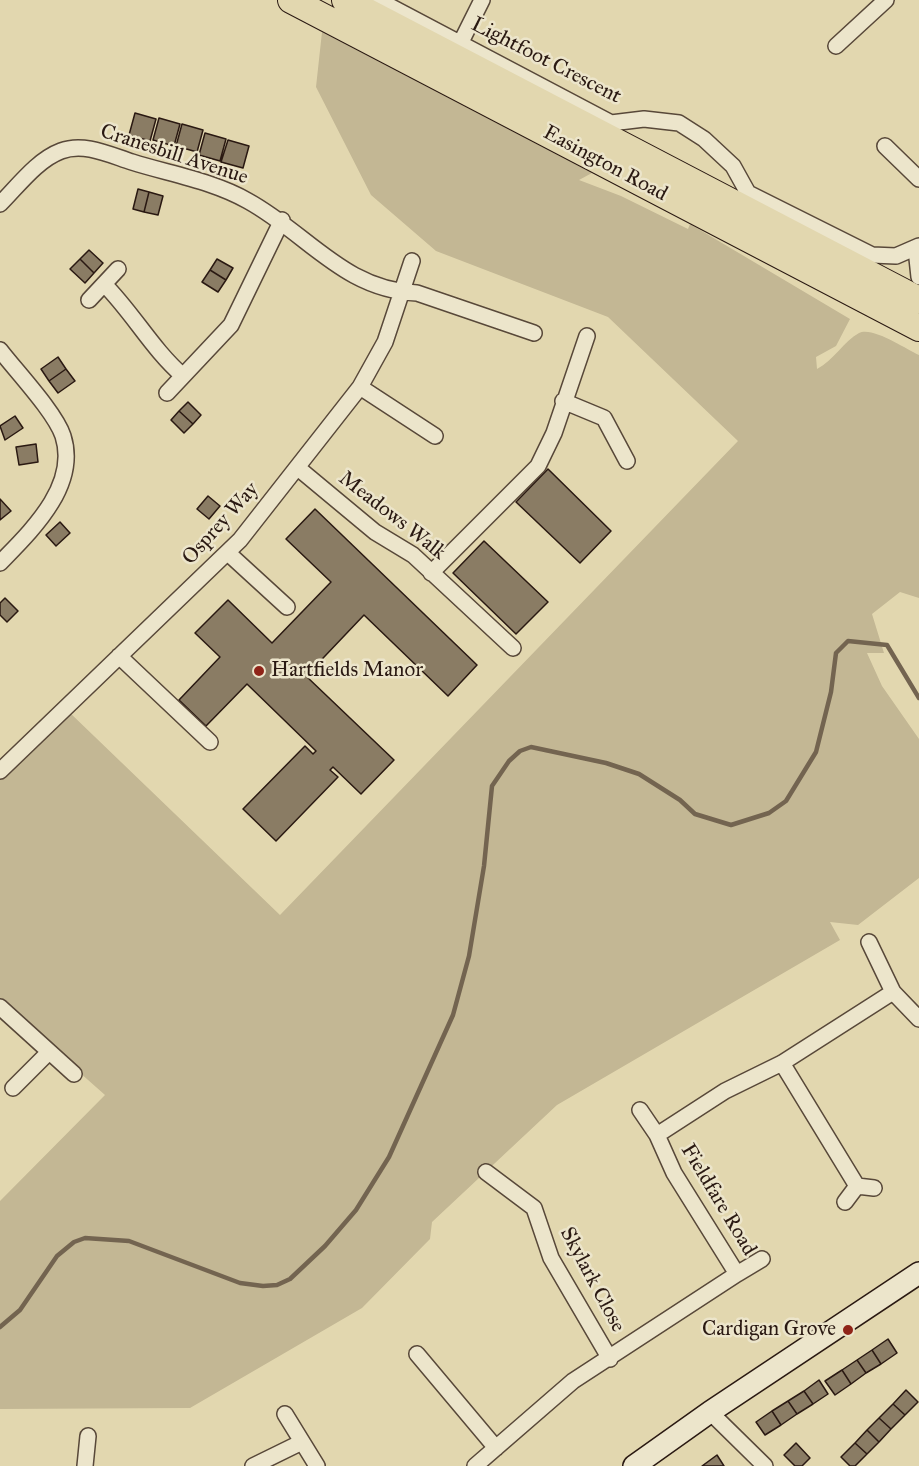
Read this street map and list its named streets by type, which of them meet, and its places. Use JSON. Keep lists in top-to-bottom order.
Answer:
{
  "streets": {
    "highway": ["Easington Road"],
    "street": [
      "Lightfoot Crescent",
      "Cranesbill Avenue",
      "Meadows Walk",
      "Osprey Way",
      "Fieldfare Road",
      "Skylark Close"
    ]
  },
  "crossings": [
    ["Cranesbill Avenue", "Osprey Way"],
    ["Meadows Walk", "Osprey Way"],
    ["Fieldfare Road", "Skylark Close"]
  ],
  "places": ["Hartfields Manor", "Cardigan Grove"]
}
